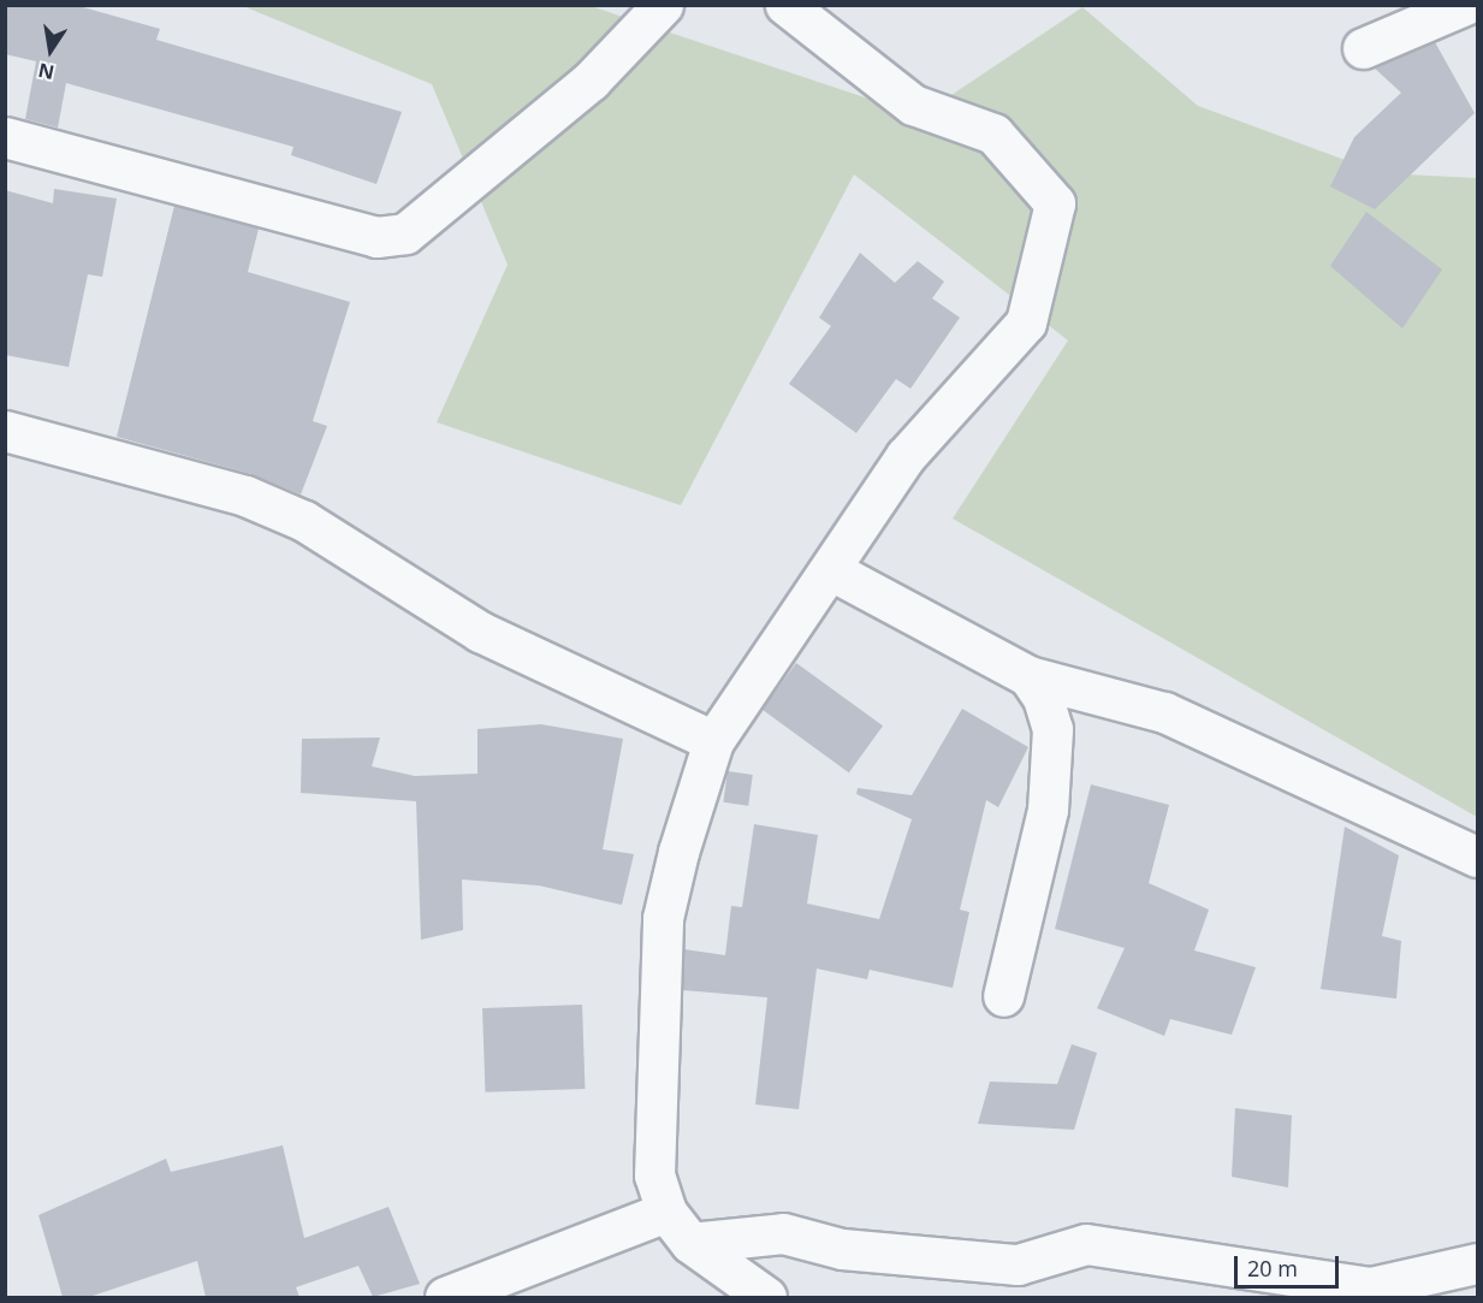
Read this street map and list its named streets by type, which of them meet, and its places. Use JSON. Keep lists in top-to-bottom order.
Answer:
{
  "scale_bar": "20 m",
  "north": "bottom"
}
